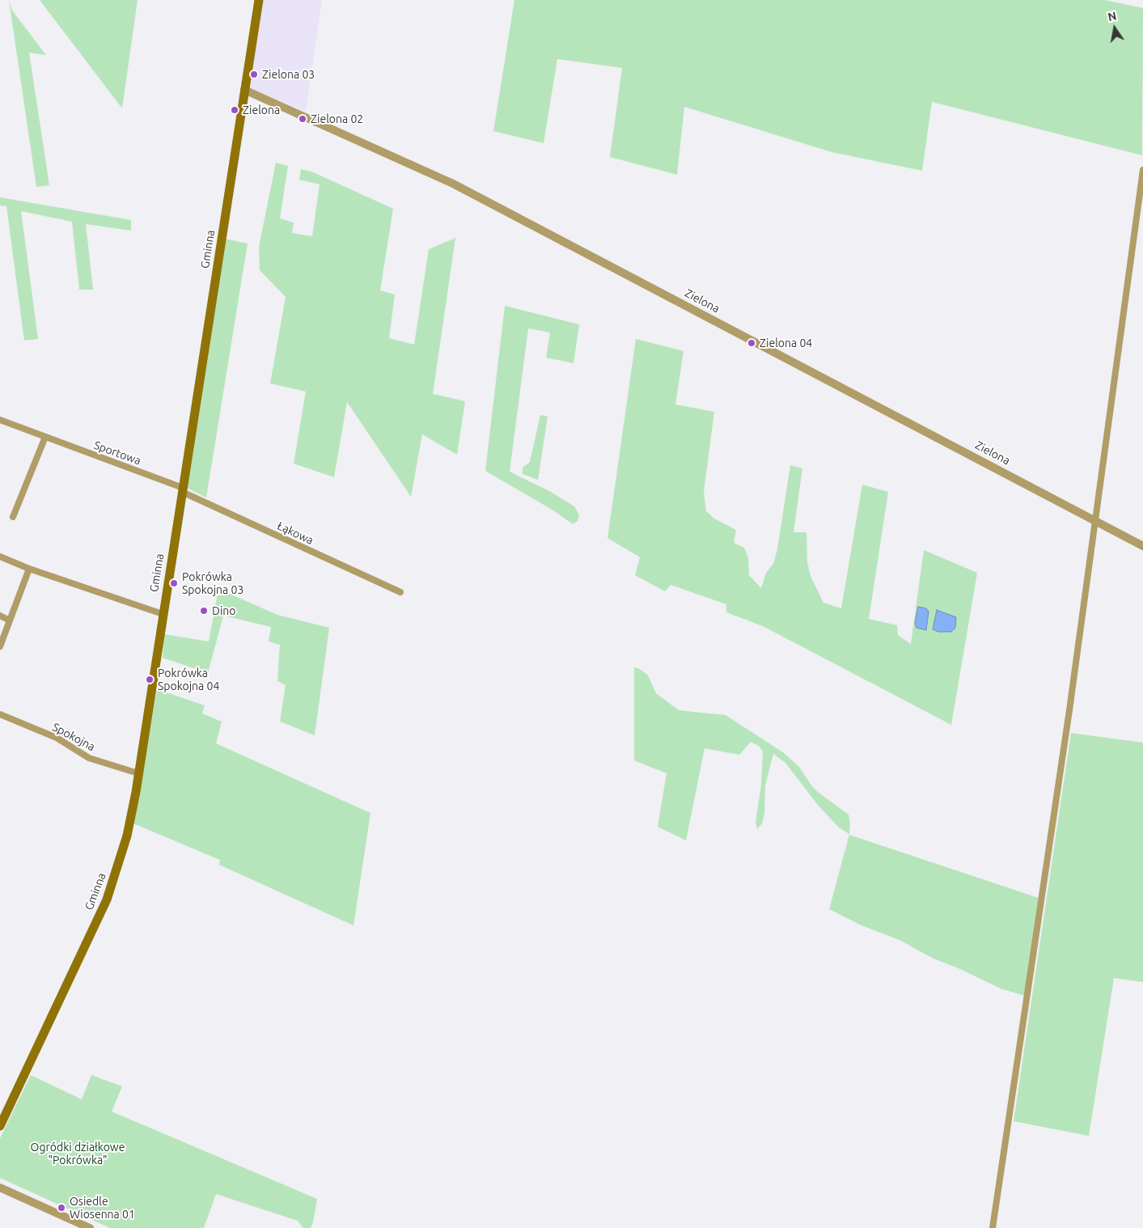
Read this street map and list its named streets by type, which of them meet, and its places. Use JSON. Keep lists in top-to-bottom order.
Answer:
{
  "streets": {
    "main road": ["Gminna"],
    "street": [
      "Zielona",
      "Sportowa",
      "Łąkowa",
      "Spokojna"
    ]
  },
  "crossings": [
    ["Gminna", "Zielona"],
    ["Gminna", "Sportowa"],
    ["Gminna", "Łąkowa"],
    ["Gminna", "Spokojna"],
    ["Sportowa", "Łąkowa"]
  ],
  "parks": ["Ogródki działkowe \"Pokrówka\""],
  "places": [
    "Zielona 03",
    "Zielona",
    "Zielona 02",
    "Zielona 04",
    "Pokrówka Spokojna 03",
    "Dino",
    "Pokrówka Spokojna 04",
    "Osiedle Wiosenna 01"
  ],
  "north": "top"
}
